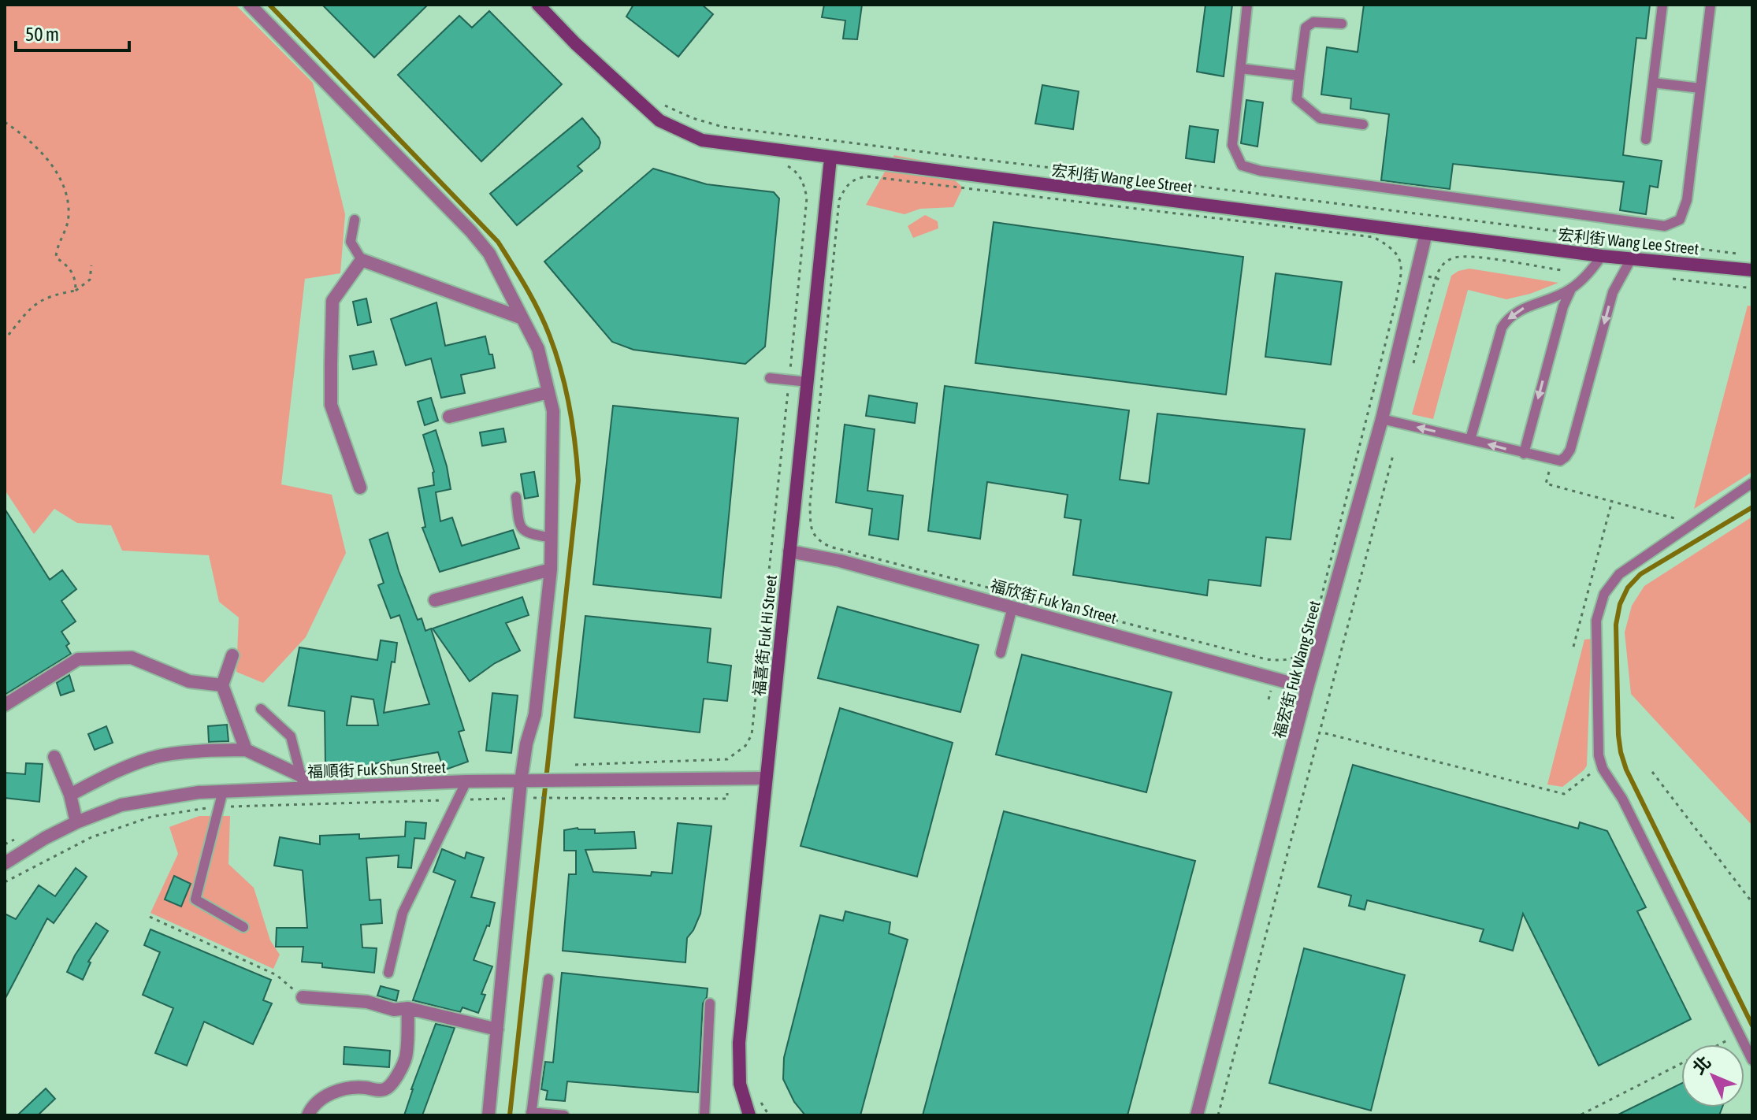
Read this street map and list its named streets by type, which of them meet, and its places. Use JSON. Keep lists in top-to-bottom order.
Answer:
{
  "streets": {
    "street": [
      "宏利街 Wang Lee Street",
      "福欣街 Fuk Yan Street",
      "福喜街 Fuk Hi Street",
      "福宏街 Fuk Wang Street",
      "福順街 Fuk Shun Street"
    ]
  },
  "crossings": [
    ["宏利街 Wang Lee Street", "福喜街 Fuk Hi Street"],
    ["宏利街 Wang Lee Street", "福宏街 Fuk Wang Street"],
    ["福欣街 Fuk Yan Street", "福喜街 Fuk Hi Street"],
    ["福欣街 Fuk Yan Street", "福宏街 Fuk Wang Street"],
    ["福喜街 Fuk Hi Street", "福順街 Fuk Shun Street"]
  ],
  "scale_bar": "50 m",
  "north": "top left"
}
